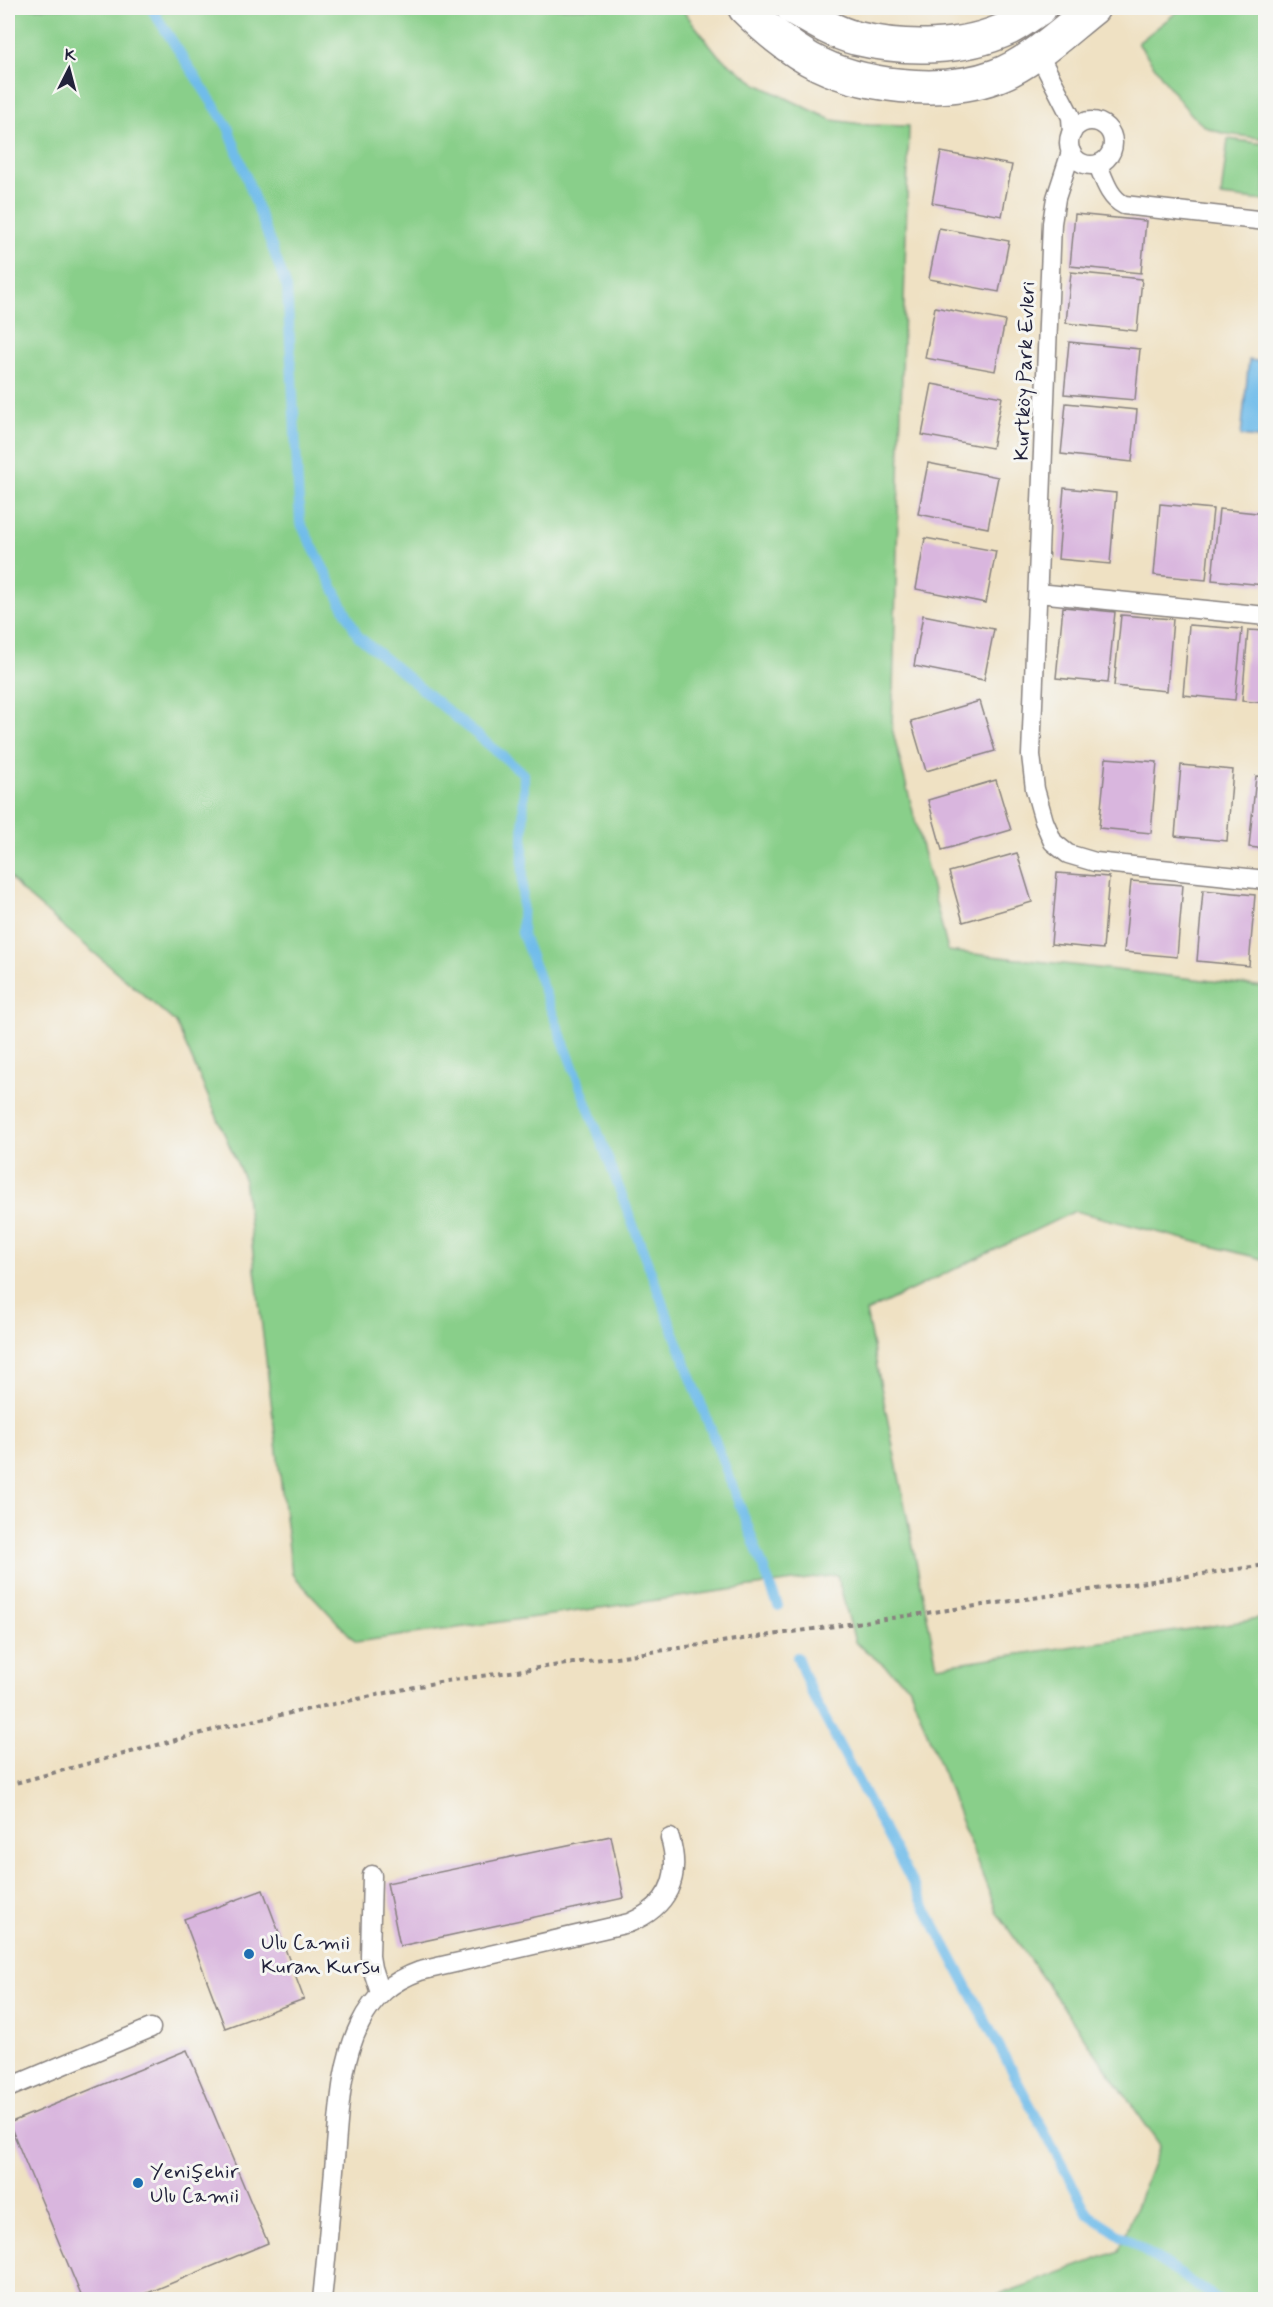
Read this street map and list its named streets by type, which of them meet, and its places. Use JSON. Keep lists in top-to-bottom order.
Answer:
{
  "streets": {
    "lane": ["Kurtköy Park Evleri"]
  },
  "places": ["Ulu Camii Kuran Kursu", "Yenişehir Ulu Camii"],
  "north": "top"
}
